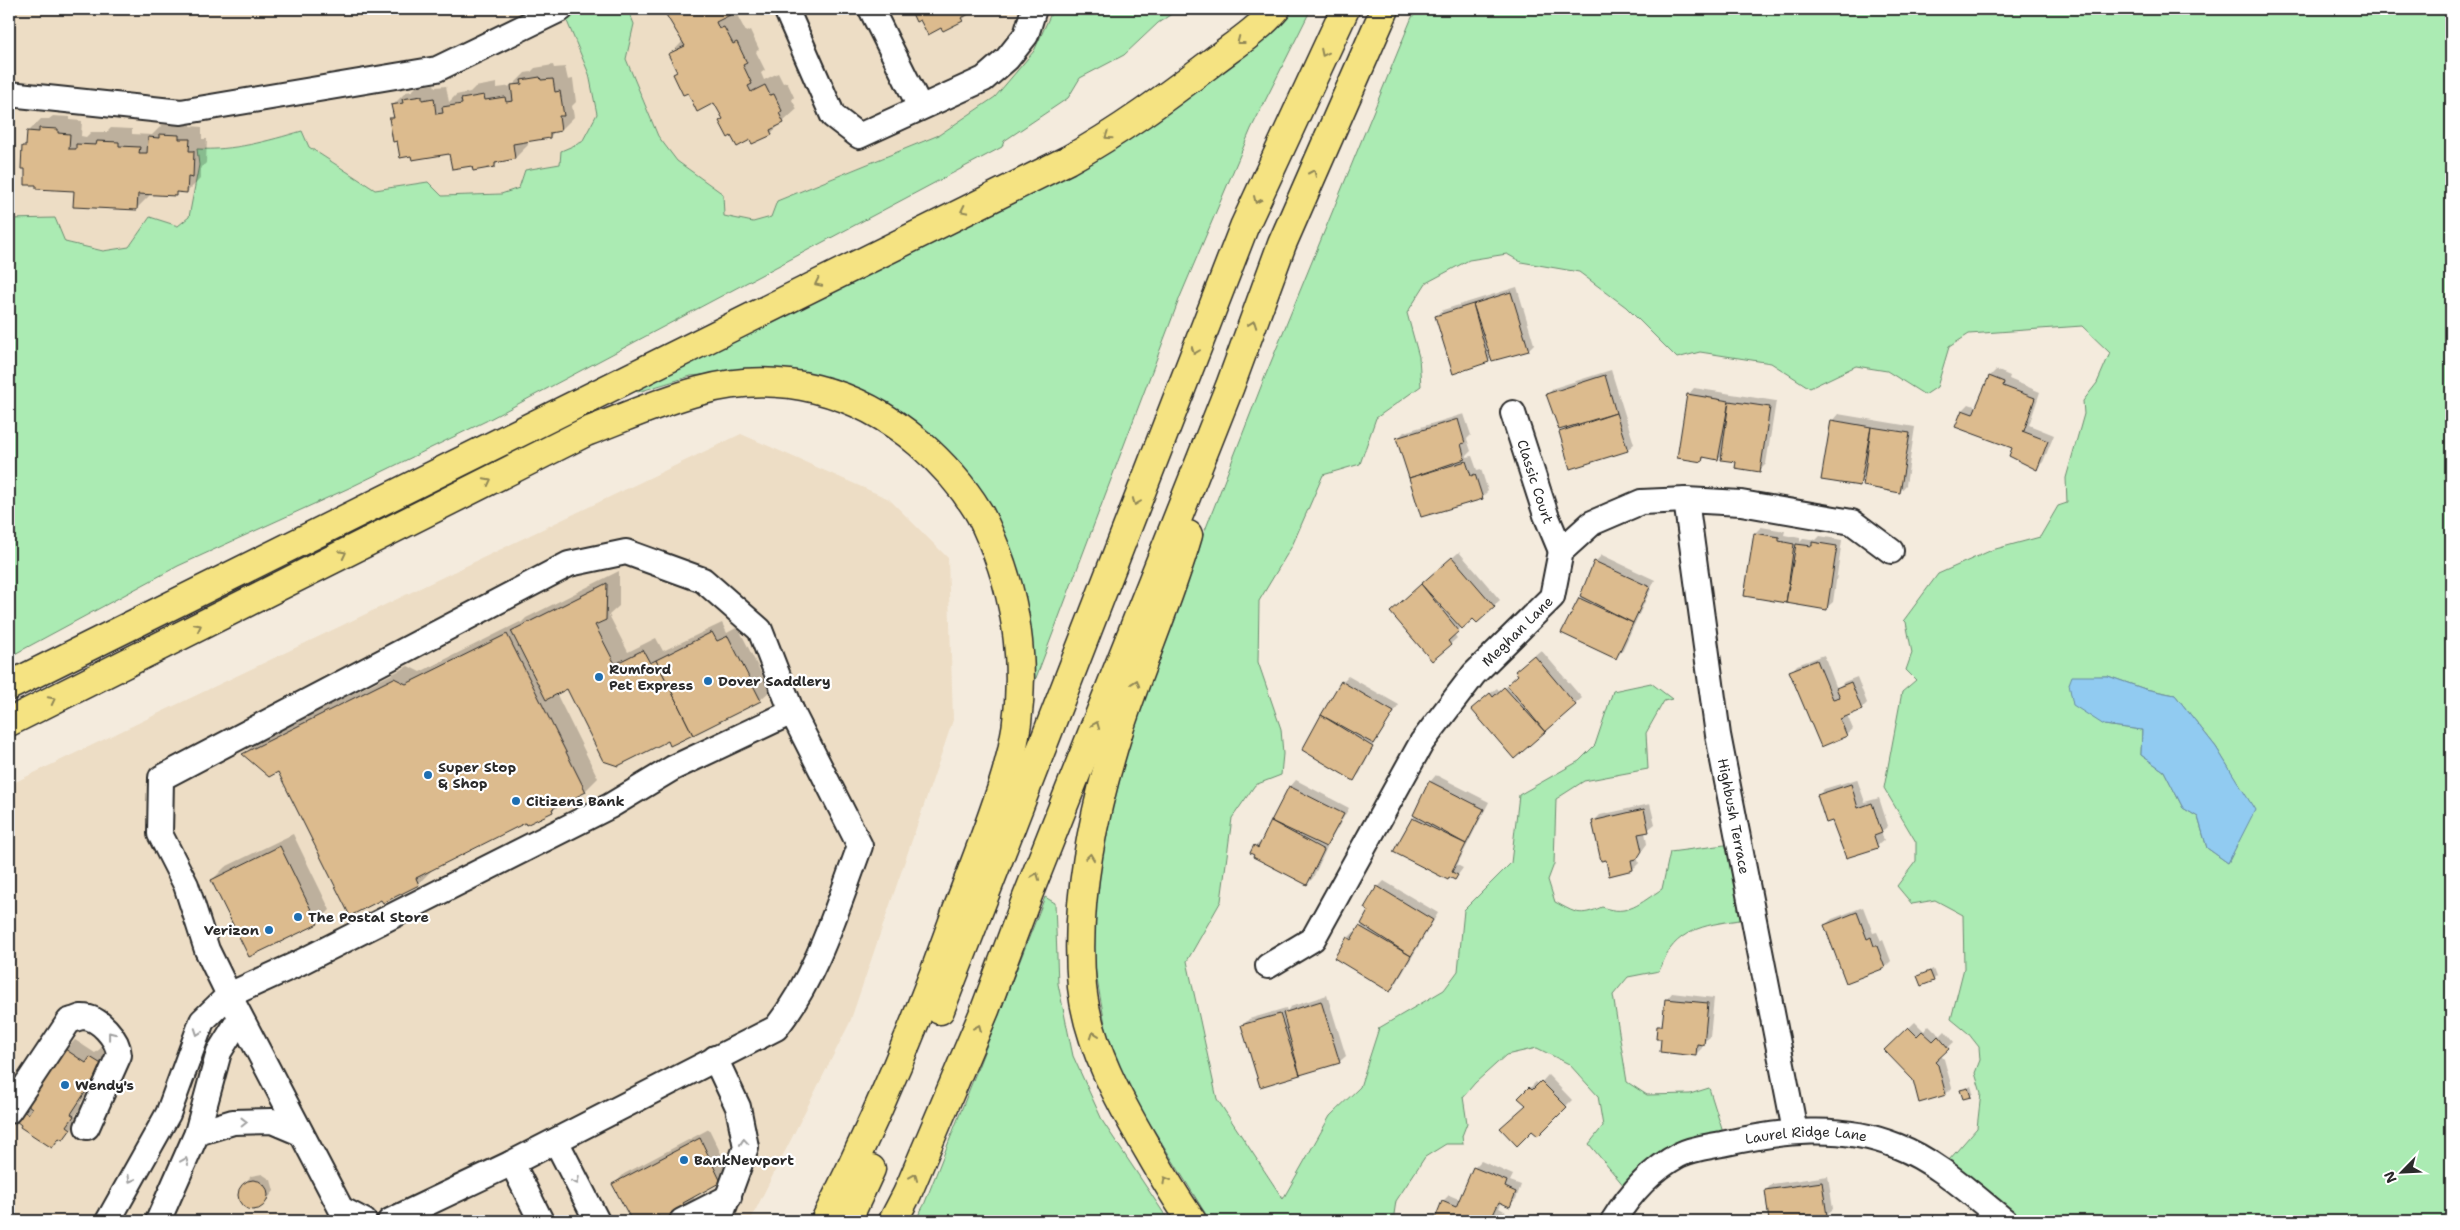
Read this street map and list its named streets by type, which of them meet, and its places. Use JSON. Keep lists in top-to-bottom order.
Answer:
{
  "streets": {
    "street": [
      "Classic Court",
      "Meghan Lane",
      "Highbush Terrace",
      "Laurel Ridge Lane"
    ]
  },
  "crossings": [
    ["Classic Court", "Meghan Lane"],
    ["Highbush Terrace", "Laurel Ridge Lane"]
  ],
  "places": [
    "Rumford Pet Express",
    "Dover Saddlery",
    "Super Stop & Shop",
    "Citizens Bank",
    "The Postal Store",
    "Verizon",
    "Wendy's",
    "BankNewport"
  ],
  "north": "bottom left"
}
